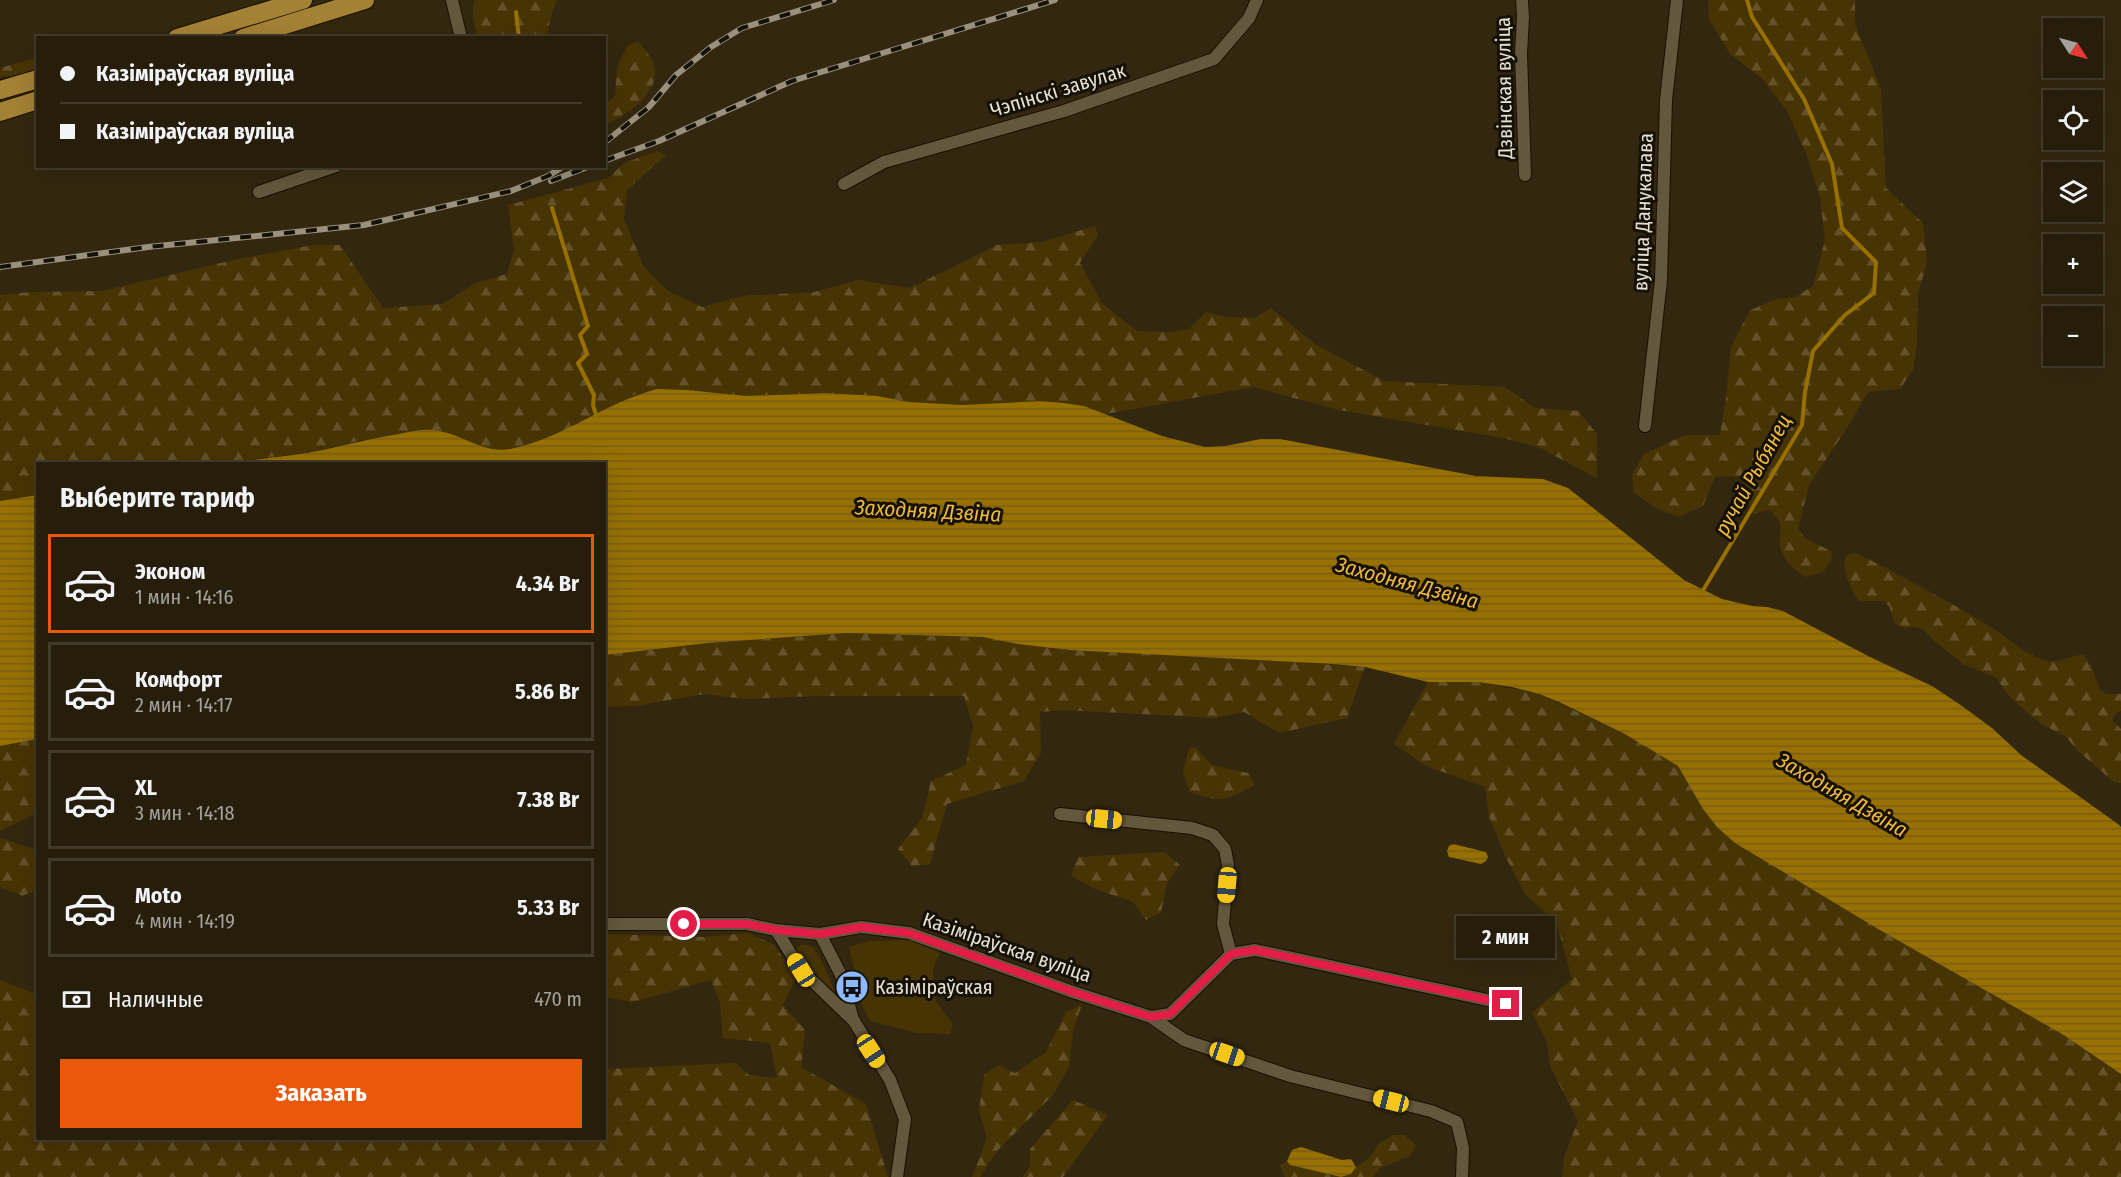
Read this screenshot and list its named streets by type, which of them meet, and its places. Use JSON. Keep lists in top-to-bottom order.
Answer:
{
  "streets": {
    "street": [
      "Дзвінская вуліца",
      "Чэпінскі завулак",
      "вуліца Данукалава",
      "Казіміраўская вуліца"
    ]
  },
  "water": ["ручай Рыбянец", "Заходняя Дзвіна"],
  "places": {
    "bus stop": ["Казіміраўская"]
  },
  "north": "bottom right",
  "page": {
    "map_buttons": ["+", "−"],
    "banner": ["Казіміраўская вуліца", "Казіміраўская вуліца"],
    "heading": "Выберите тариф",
    "list": [
      {
        "name": "Эконом",
        "note": "1 мин · 14:16",
        "value": "4.34 Br"
      },
      {
        "name": "Комфорт",
        "note": "2 мин · 14:17",
        "value": "5.86 Br"
      },
      {
        "name": "XL",
        "note": "3 мин · 14:18",
        "value": "7.38 Br"
      },
      {
        "name": "Moto",
        "note": "4 мин · 14:19",
        "value": "5.33 Br"
      }
    ],
    "bubble": "2 мин",
    "pay": ["Наличные", "470 m"],
    "buttons": "Заказать"
  }
}
